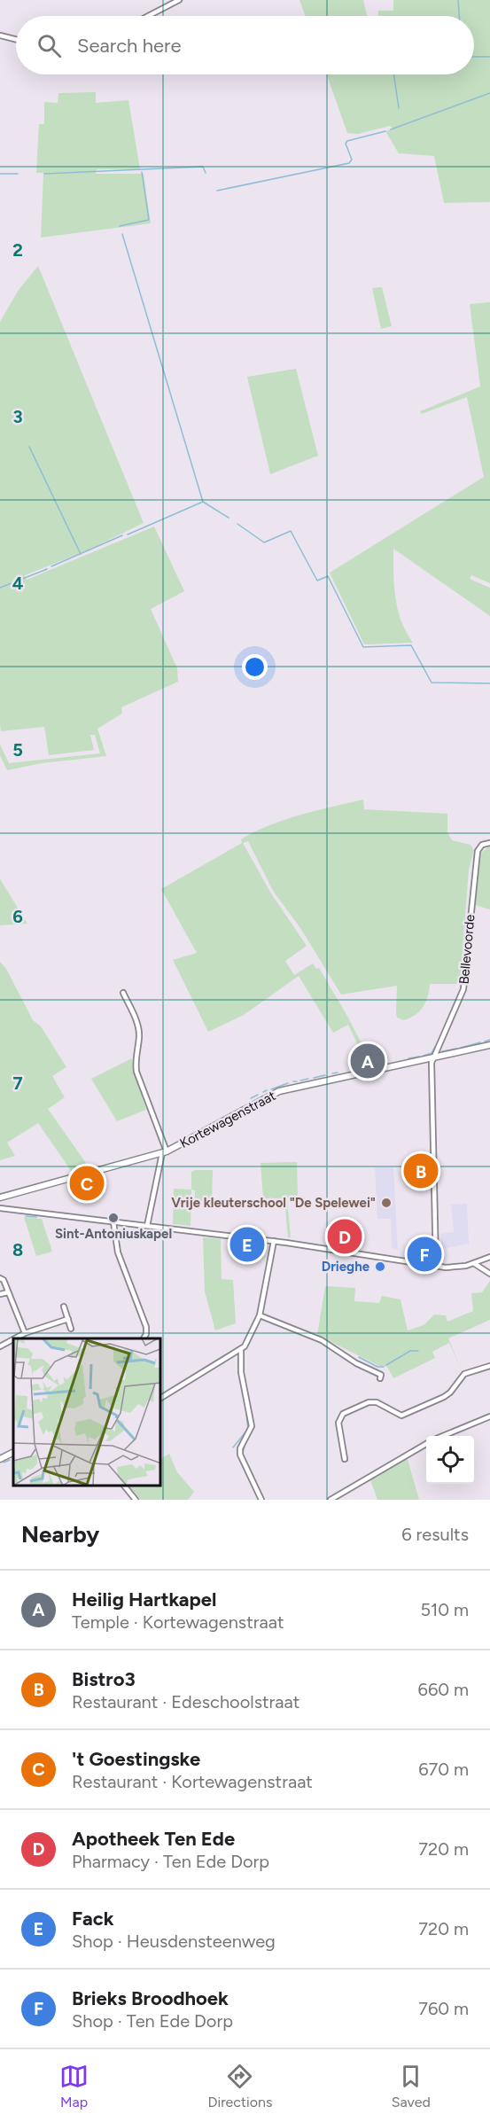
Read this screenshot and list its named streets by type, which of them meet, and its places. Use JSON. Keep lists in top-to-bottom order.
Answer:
{
  "streets": {
    "street": ["Bellevoorde", "Kortewagenstraat"]
  },
  "crossings": [
    ["Bellevoorde", "Kortewagenstraat"]
  ],
  "places": ["Vrije kleuterschool \"De Spelewei\"", "Sint-Antoniuskapel", "Drieghe"],
  "page": {
    "search": "Search here",
    "pins": [
      "A",
      "B",
      "C",
      "D",
      "E",
      "F"
    ],
    "heading": ["Nearby", "6 results"],
    "list": [
      {
        "mark": "A",
        "name": "Heilig Hartkapel",
        "note": "Temple · Kortewagenstraat",
        "value": "510 m"
      },
      {
        "mark": "B",
        "name": "Bistro3",
        "note": "Restaurant · Edeschoolstraat",
        "value": "660 m"
      },
      {
        "mark": "C",
        "name": "'t Goestingske",
        "note": "Restaurant · Kortewagenstraat",
        "value": "670 m"
      },
      {
        "mark": "D",
        "name": "Apotheek Ten Ede",
        "note": "Pharmacy · Ten Ede Dorp",
        "value": "720 m"
      },
      {
        "mark": "E",
        "name": "Fack",
        "note": "Shop · Heusdensteenweg",
        "value": "720 m"
      },
      {
        "mark": "F",
        "name": "Brieks Broodhoek",
        "note": "Shop · Ten Ede Dorp",
        "value": "760 m"
      }
    ],
    "nav": ["Map", "Directions", "Saved"]
  },
  "grid": {
    "rows": [
      "2",
      "3",
      "4",
      "5",
      "6",
      "7",
      "8"
    ]
  }
}
